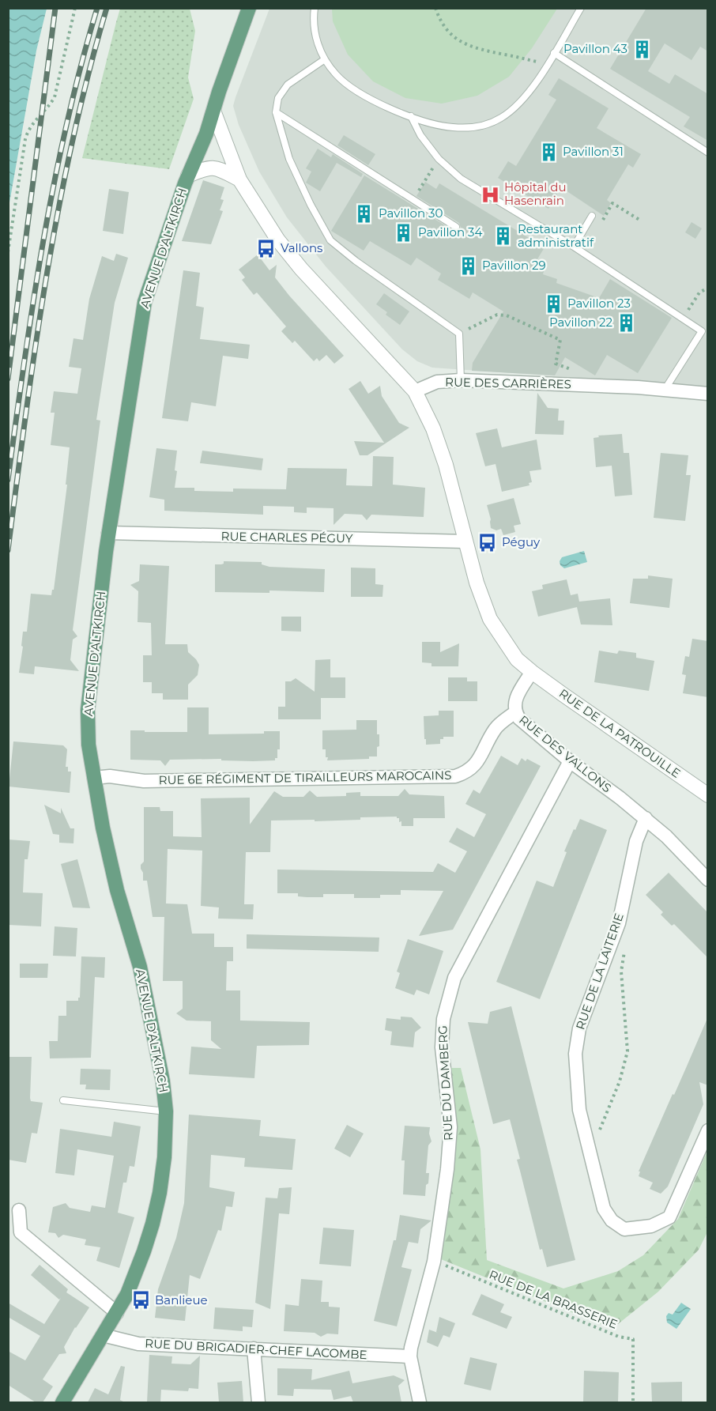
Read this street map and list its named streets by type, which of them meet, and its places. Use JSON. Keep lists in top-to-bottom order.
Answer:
{
  "streets": {
    "main road": ["AVENUE D'ALTKIRCH"],
    "street": [
      "RUE DES CARRIÈRES",
      "RUE CHARLES PÉGUY",
      "RUE DE LA PATROUILLE",
      "RUE DES VALLONS",
      "RUE 6E RÉGIMENT DE TIRAILLEURS MAROCAINS",
      "RUE DE LA LAITERIE",
      "RUE DU DAMBERG",
      "RUE DU BRIGADIER-CHEF LACOMBE"
    ],
    "path": ["RUE DE LA BRASSERIE"]
  },
  "crossings": [
    ["AVENUE D'ALTKIRCH", "RUE CHARLES PÉGUY"],
    ["AVENUE D'ALTKIRCH", "RUE 6E RÉGIMENT DE TIRAILLEURS MAROCAINS"],
    ["AVENUE D'ALTKIRCH", "RUE DU BRIGADIER-CHEF LACOMBE"],
    ["RUE DE LA PATROUILLE", "RUE DES VALLONS"],
    ["RUE DES VALLONS", "RUE 6E RÉGIMENT DE TIRAILLEURS MAROCAINS"],
    ["RUE DES VALLONS", "RUE DE LA LAITERIE"],
    ["RUE DES VALLONS", "RUE DU DAMBERG"],
    ["RUE DU DAMBERG", "RUE DE LA BRASSERIE"],
    ["RUE DU DAMBERG", "RUE DU BRIGADIER-CHEF LACOMBE"]
  ],
  "places": {
    "building": [
      "Pavillon 43",
      "Pavillon 31",
      "Pavillon 30",
      "Pavillon 34",
      "Restaurant administratif",
      "Pavillon 29",
      "Pavillon 23",
      "Pavillon 22"
    ],
    "hospital": ["Hôpital du Hasenrain"],
    "bus stop": ["Vallons", "Péguy", "Banlieue"]
  }
}
